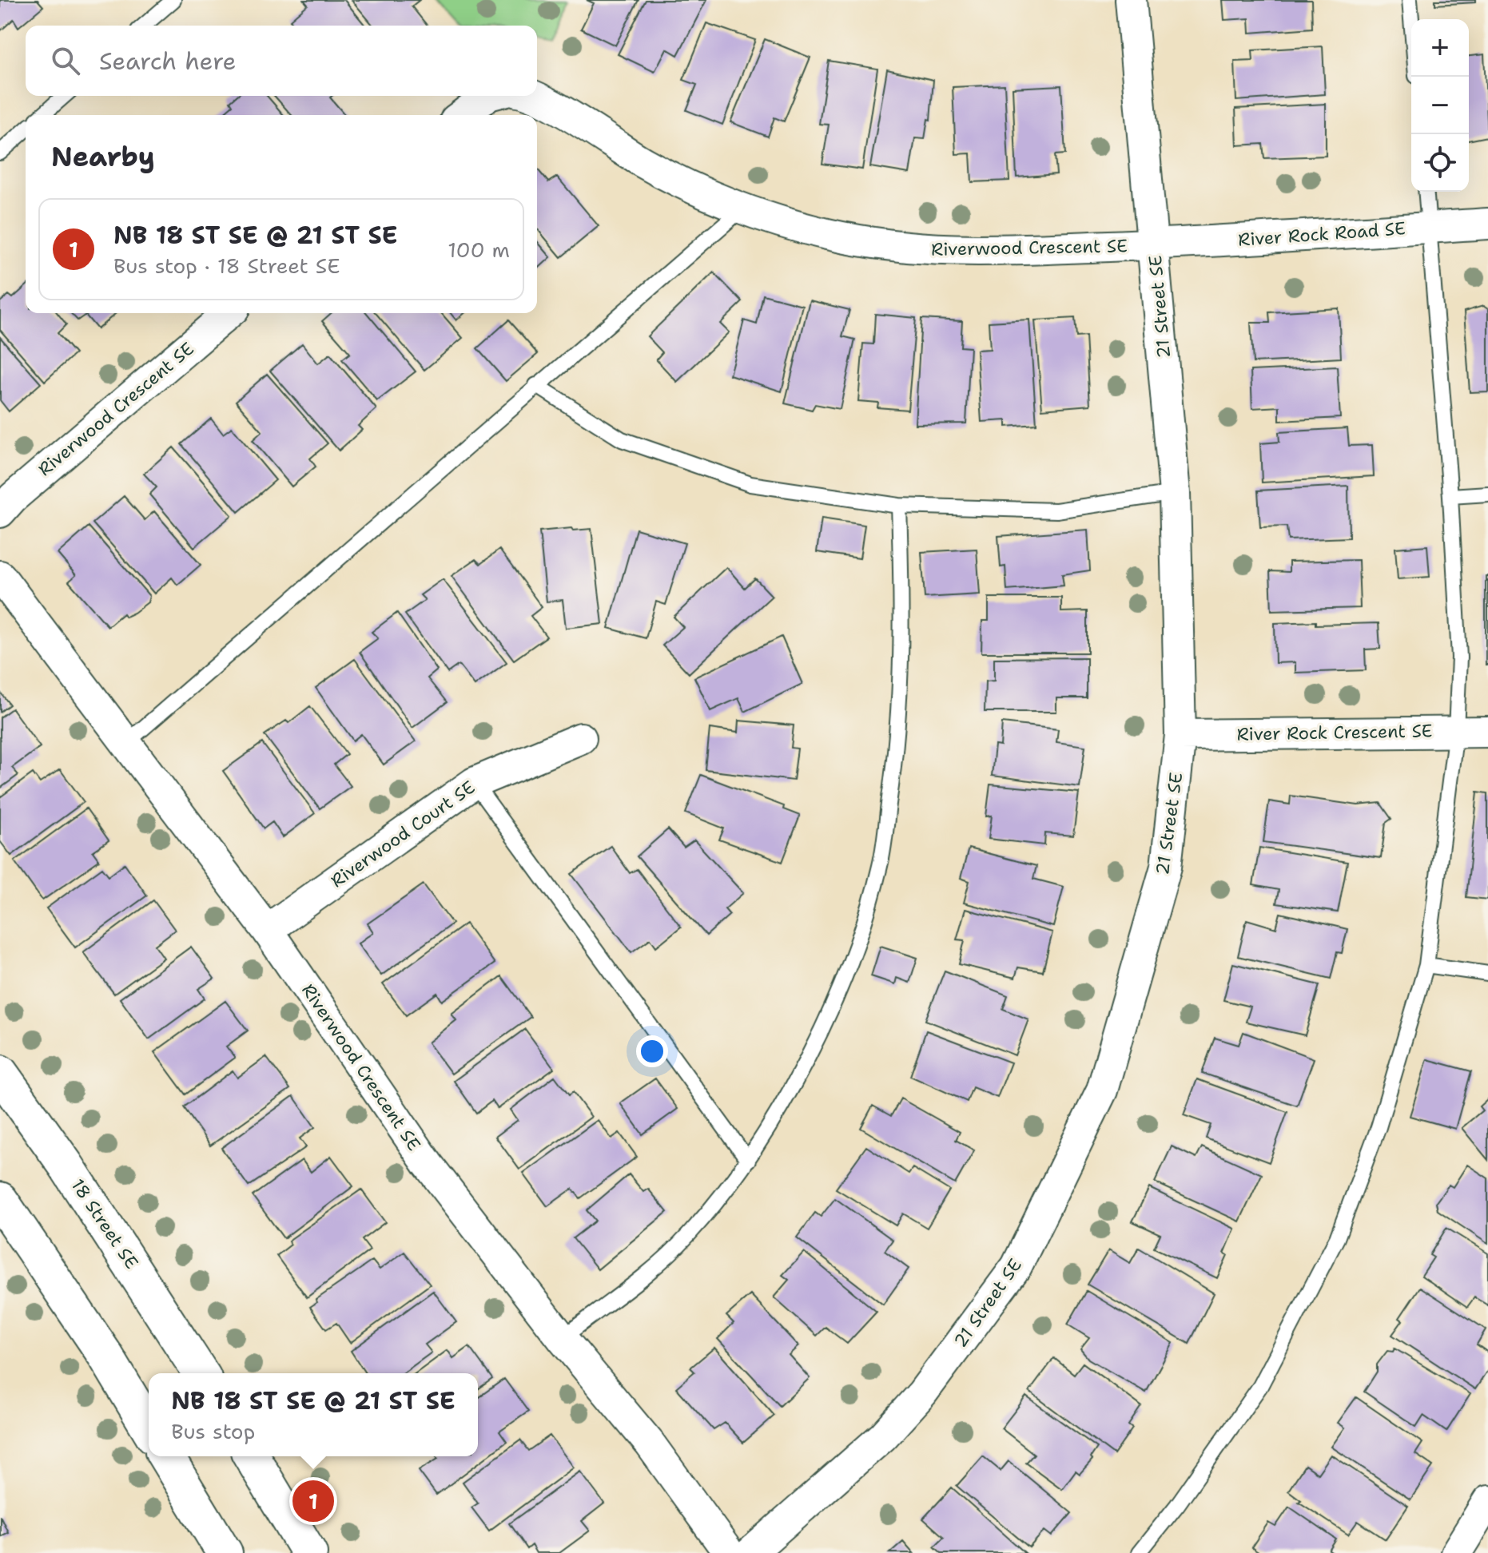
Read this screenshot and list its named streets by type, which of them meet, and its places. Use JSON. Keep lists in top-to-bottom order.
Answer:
{
  "streets": {
    "main road": ["18 Street SE"],
    "street": [
      "River Rock Road SE",
      "Riverwood Crescent SE",
      "21 Street SE",
      "River Rock Crescent SE",
      "Riverwood Court SE"
    ]
  },
  "crossings": [
    ["River Rock Road SE", "Riverwood Crescent SE"],
    ["River Rock Road SE", "21 Street SE"],
    ["Riverwood Crescent SE", "21 Street SE"],
    ["Riverwood Crescent SE", "Riverwood Court SE"],
    ["21 Street SE", "River Rock Crescent SE"]
  ],
  "page": {
    "map_buttons": ["+", "−"],
    "search": "Search here",
    "heading": "Nearby",
    "list": [
      {
        "mark": "1",
        "name": "NB 18 ST SE @ 21 ST SE",
        "note": "Bus stop · 18 Street SE",
        "value": "100 m"
      }
    ],
    "popup": ["NB 18 ST SE @ 21 ST SE", "Bus stop"],
    "pins": "1"
  }
}
